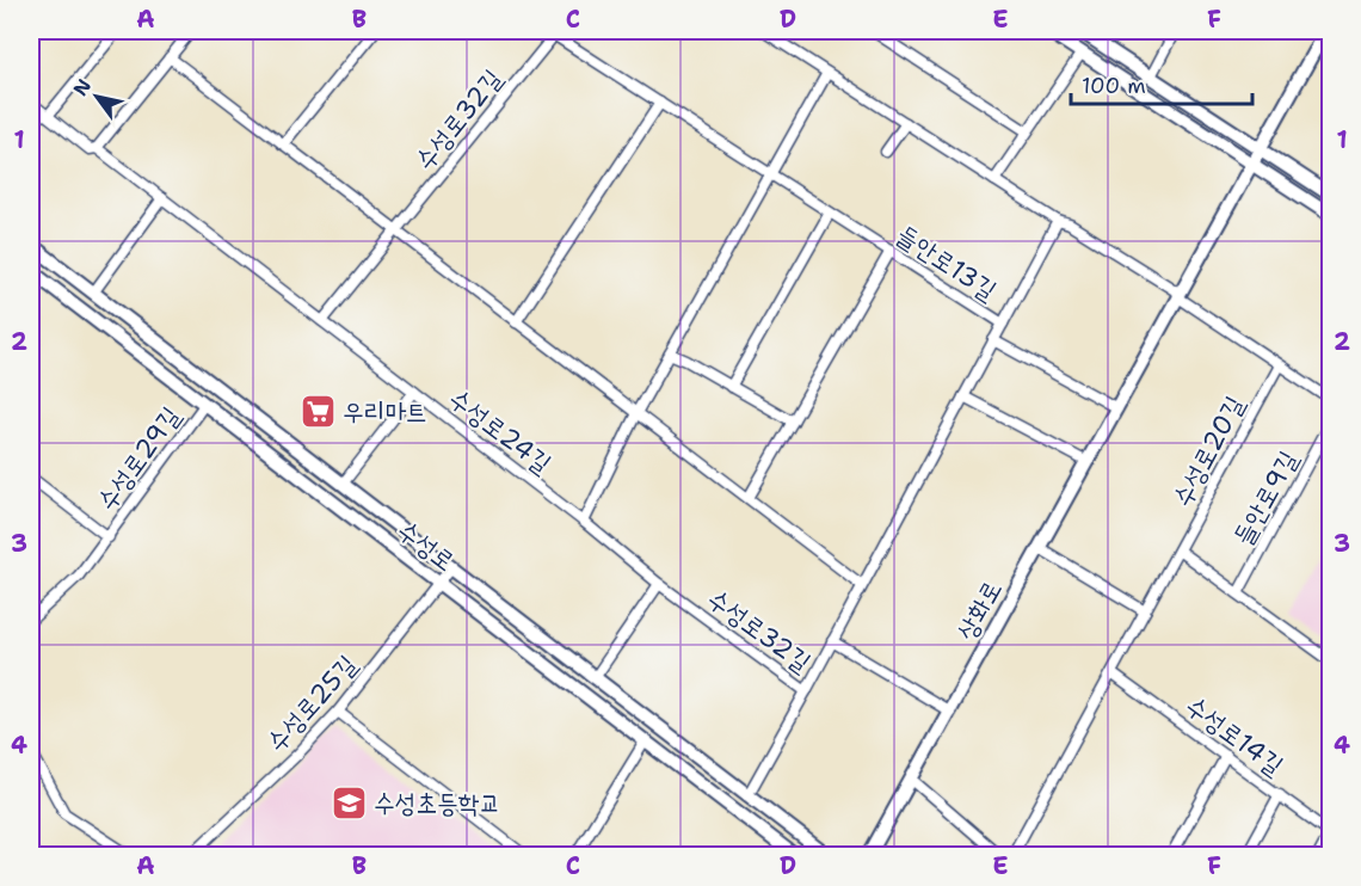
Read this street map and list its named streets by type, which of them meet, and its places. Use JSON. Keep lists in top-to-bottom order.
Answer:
{
  "streets": {
    "main road": ["수성로", "상화로"],
    "street": [
      "수성로32길",
      "들안로13길",
      "수성로24길",
      "수성로20길",
      "수성로29길",
      "들안로9길",
      "수성로25길",
      "수성로14길"
    ]
  },
  "crossings": [
    ["수성로32길", "들안로13길"],
    ["수성로32길", "수성로24길"],
    ["수성로20길", "수성로14길"],
    ["수성로29길", "수성로"],
    ["수성로", "수성로25길"]
  ],
  "places": {
    "supermarket": ["우리마트"],
    "school or university": ["수성초등학교"]
  },
  "scale_bar": "100 m",
  "north": "top left",
  "grid": {
    "columns": [
      "A",
      "B",
      "C",
      "D",
      "E",
      "F"
    ],
    "rows": [
      "1",
      "2",
      "3",
      "4"
    ]
  }
}
